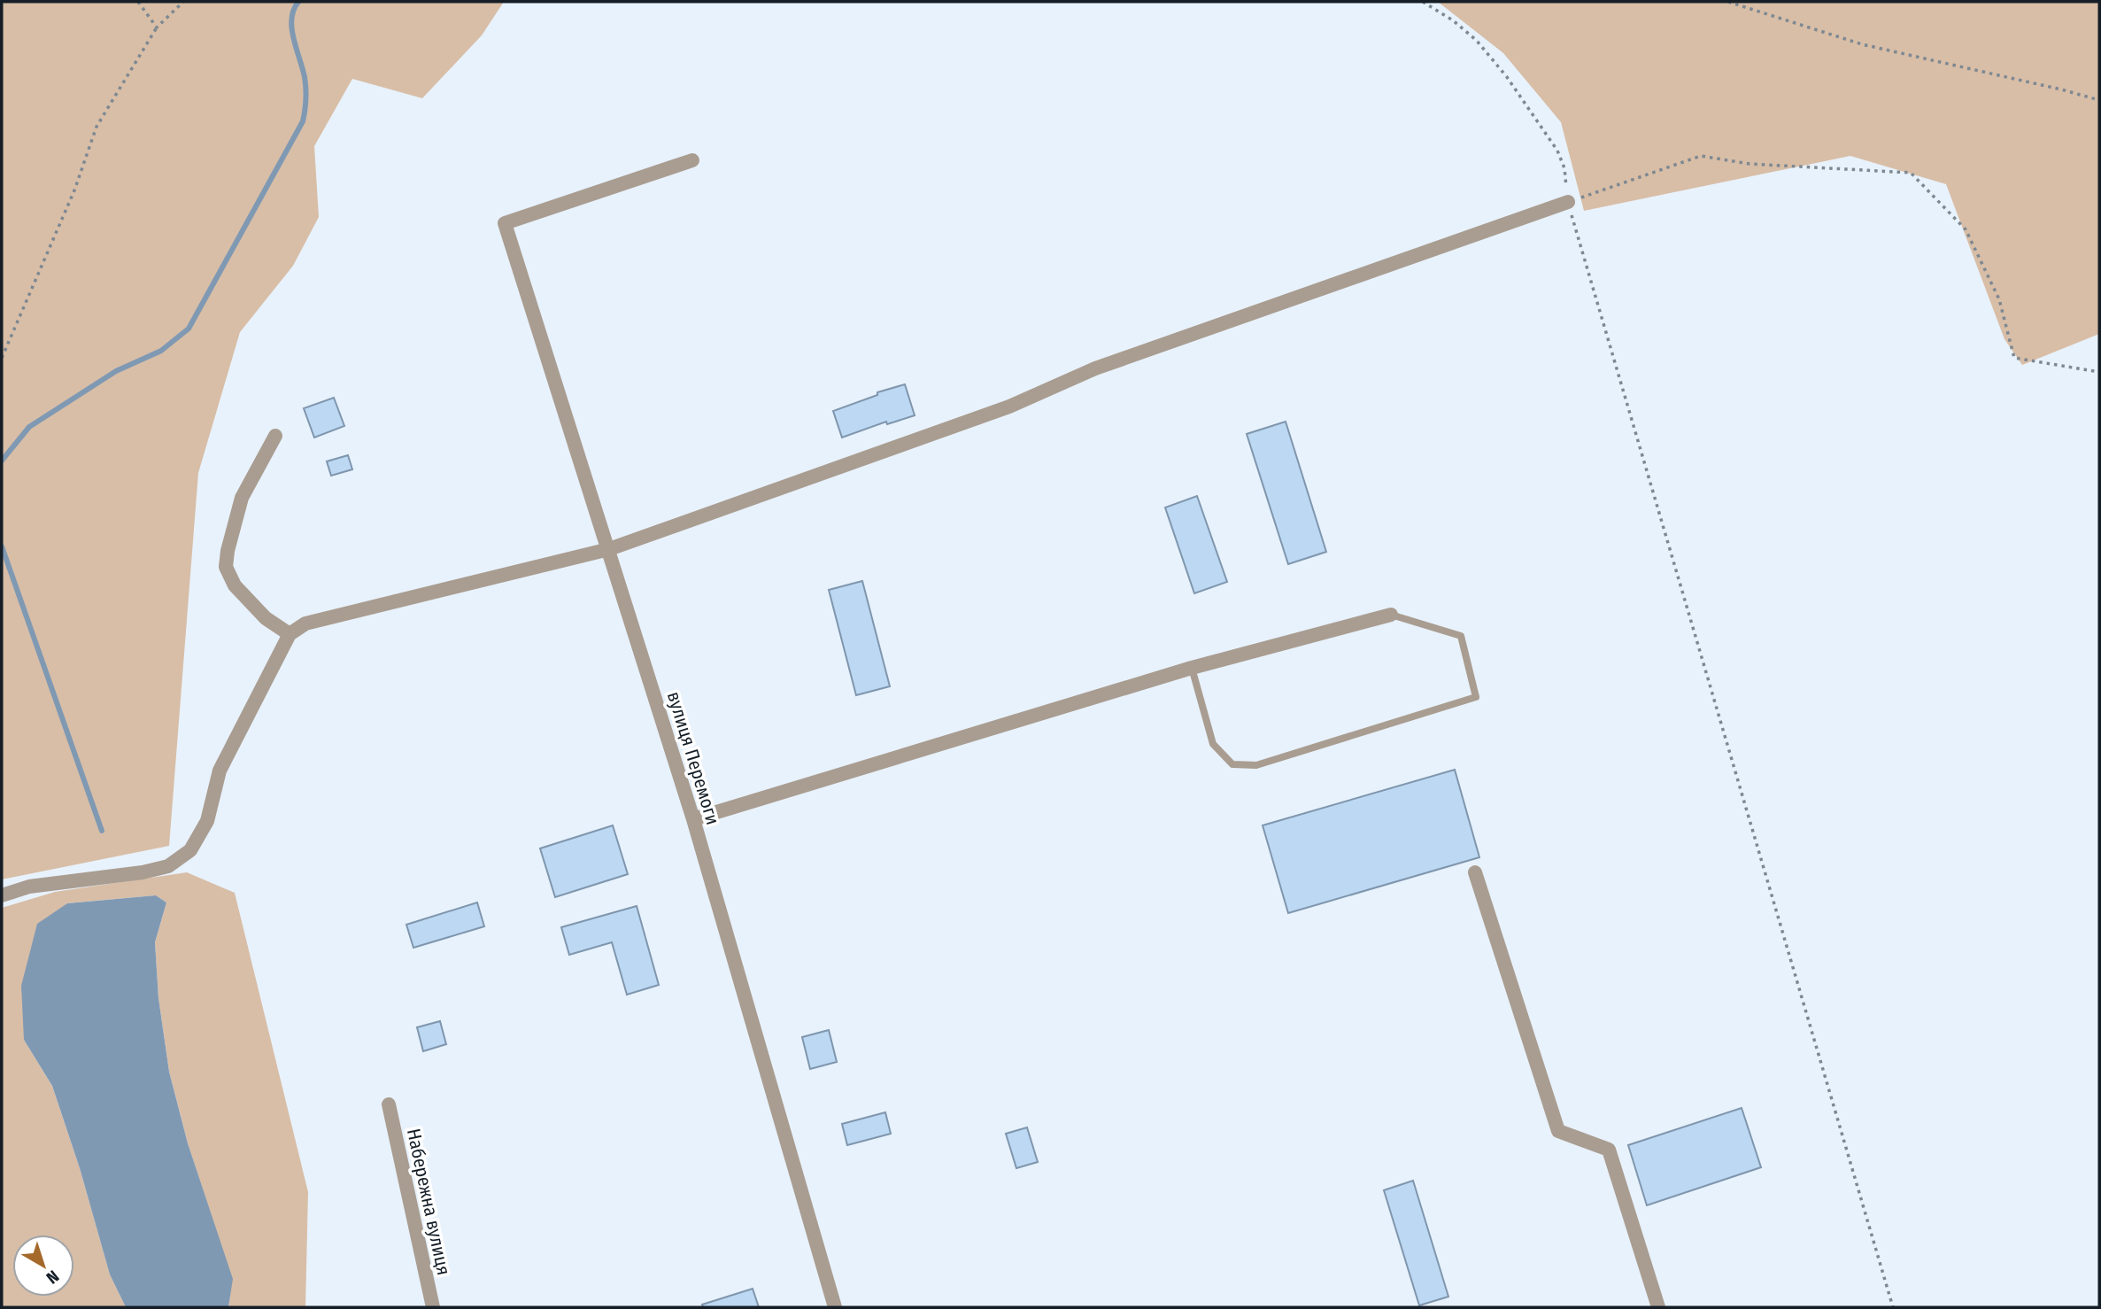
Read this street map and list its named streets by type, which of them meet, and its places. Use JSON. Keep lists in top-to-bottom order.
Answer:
{
  "streets": {
    "street": ["вулиця Перемоги", "Набережна вулиця"]
  },
  "north": "bottom right"
}
